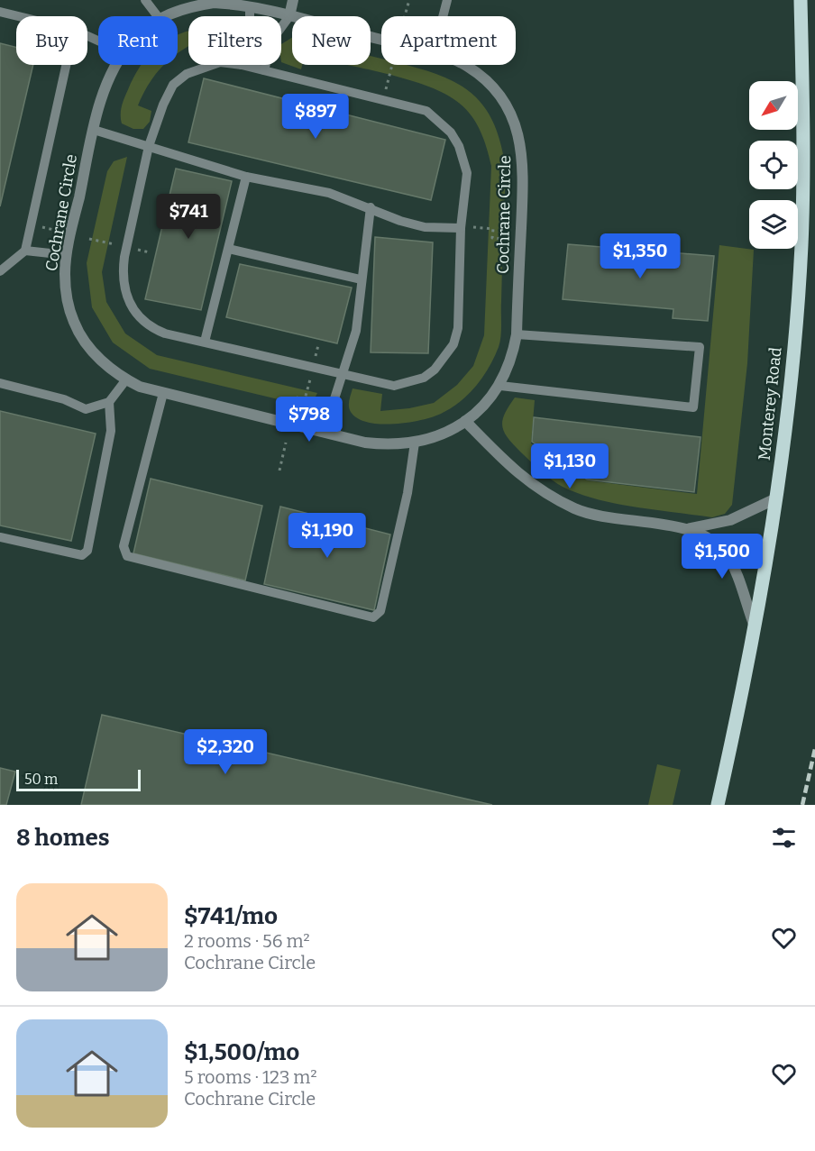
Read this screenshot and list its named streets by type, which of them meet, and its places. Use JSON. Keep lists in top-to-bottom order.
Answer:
{
  "streets": {
    "main road": ["Monterey Road"],
    "street": ["Cochrane Circle"]
  },
  "scale_bar": "50 m",
  "north": "bottom left",
  "page": {
    "chip": [
      "Buy",
      "Rent",
      "Filters",
      "New",
      "Apartment"
    ],
    "price": [
      "$897",
      "$741",
      "$1,350",
      "$798",
      "$1,130",
      "$1,190",
      "$1,500",
      "$2,320"
    ],
    "scale": "50 m",
    "heading": "8 homes",
    "list": [
      {
        "name": "$741/mo",
        "note": "2 rooms · 56 m² · Cochrane Circle"
      },
      {
        "name": "$1,500/mo",
        "note": "5 rooms · 123 m² · Cochrane Circle"
      }
    ]
  }
}
